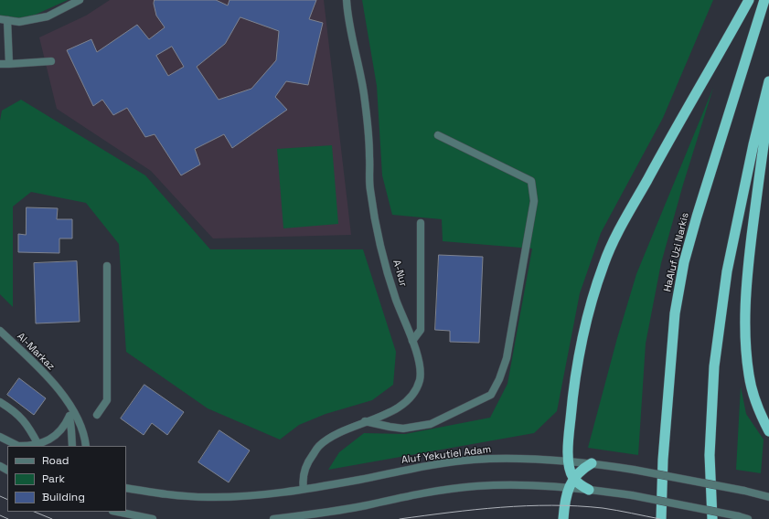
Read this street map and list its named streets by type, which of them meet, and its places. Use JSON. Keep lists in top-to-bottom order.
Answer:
{
  "streets": {
    "highway": ["HaAluf Uzi Narkis"],
    "street": ["A-Nur", "Al-Markaz", "Aluf Yekutiel Adam"]
  },
  "crossings": [
    ["A-Nur", "Aluf Yekutiel Adam"]
  ],
  "legend": ["Road", "Park", "Building"]
}
